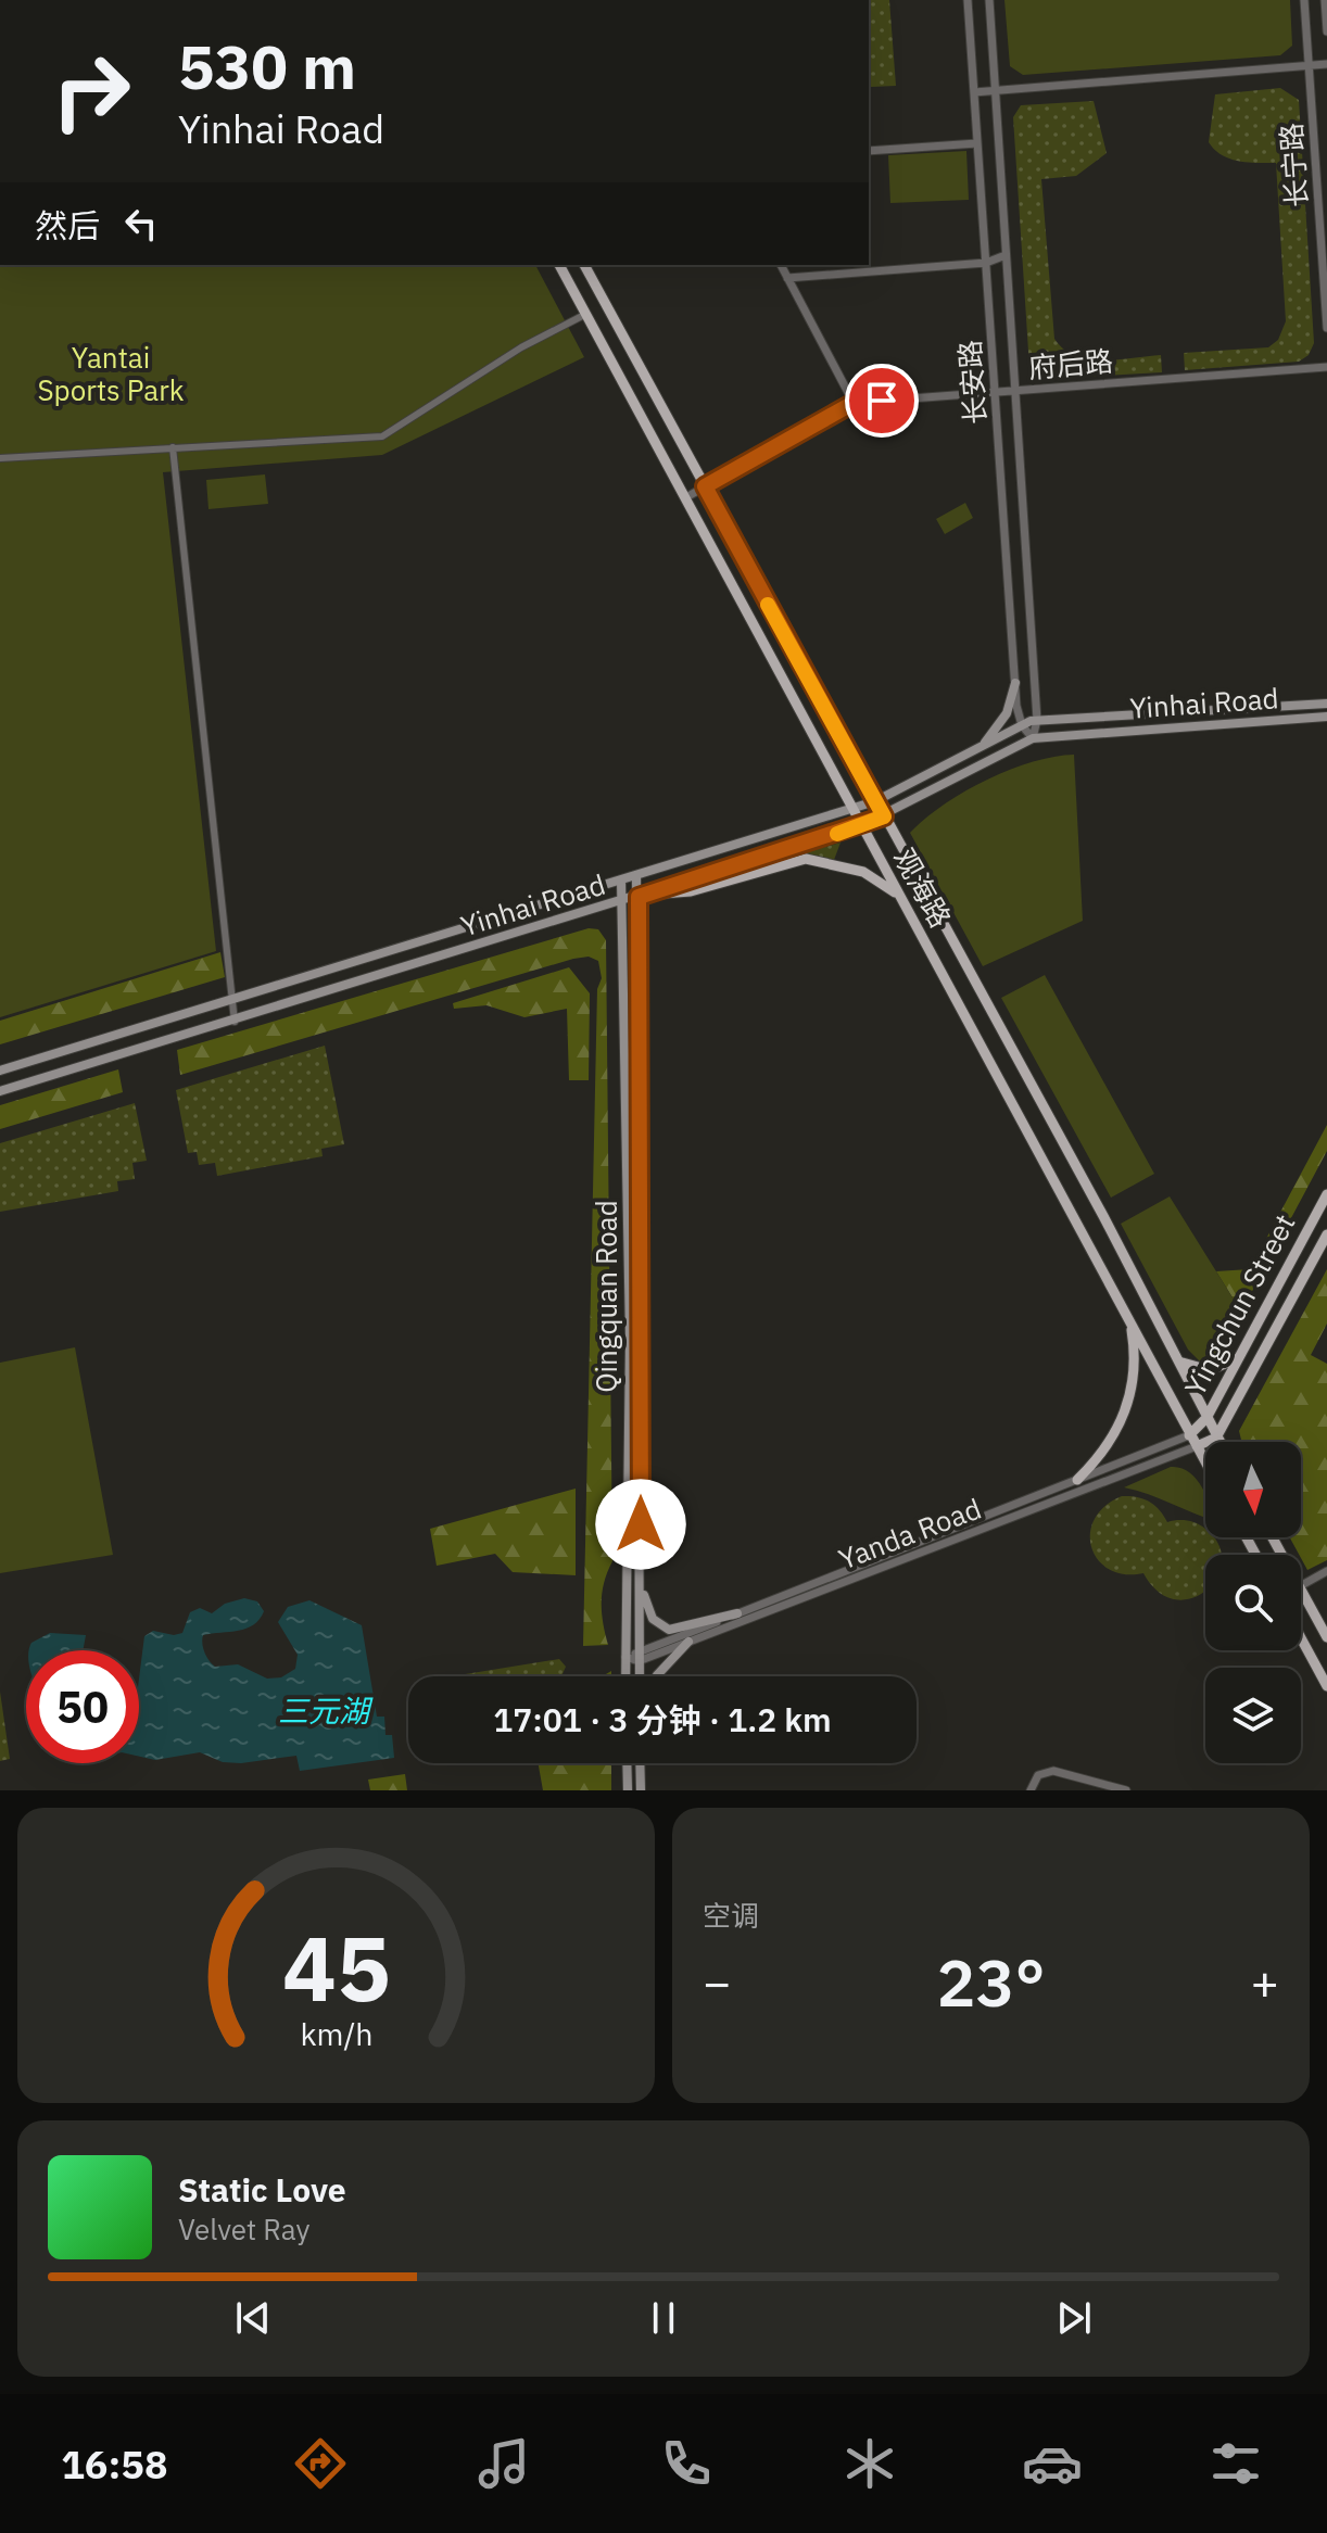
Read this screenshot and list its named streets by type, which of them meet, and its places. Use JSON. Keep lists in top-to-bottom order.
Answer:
{
  "streets": {
    "main road": [
      "Yinhai Road",
      "观海路",
      "Qingquan Road",
      "Yingchun Street"
    ],
    "street": [
      "长宁路",
      "府后路",
      "长安路",
      "Yanda Road"
    ]
  },
  "crossings": [
    ["府后路", "长安路"],
    ["府后路", "观海路"],
    ["长安路", "Yinhai Road"],
    ["Yinhai Road", "观海路"],
    ["Yinhai Road", "Qingquan Road"],
    ["观海路", "Yingchun Street"],
    ["观海路", "Yanda Road"],
    ["Qingquan Road", "Yanda Road"],
    ["Yingchun Street", "Yanda Road"]
  ],
  "water": ["三元湖"],
  "parks": ["Yantai Sports Park"],
  "north": "bottom",
  "page": {
    "turn": ["530 m", "Yinhai Road"],
    "then": "然后",
    "limit": "50",
    "trip": "17:01 · 3 分钟 · 1.2 km",
    "tile": "空调",
    "heat": ["−", "23°", "+"],
    "song": ["Static Love", "Velvet Ray"],
    "tabs": "16:58",
    "gauge": ["45", "km/h"]
  }
}
